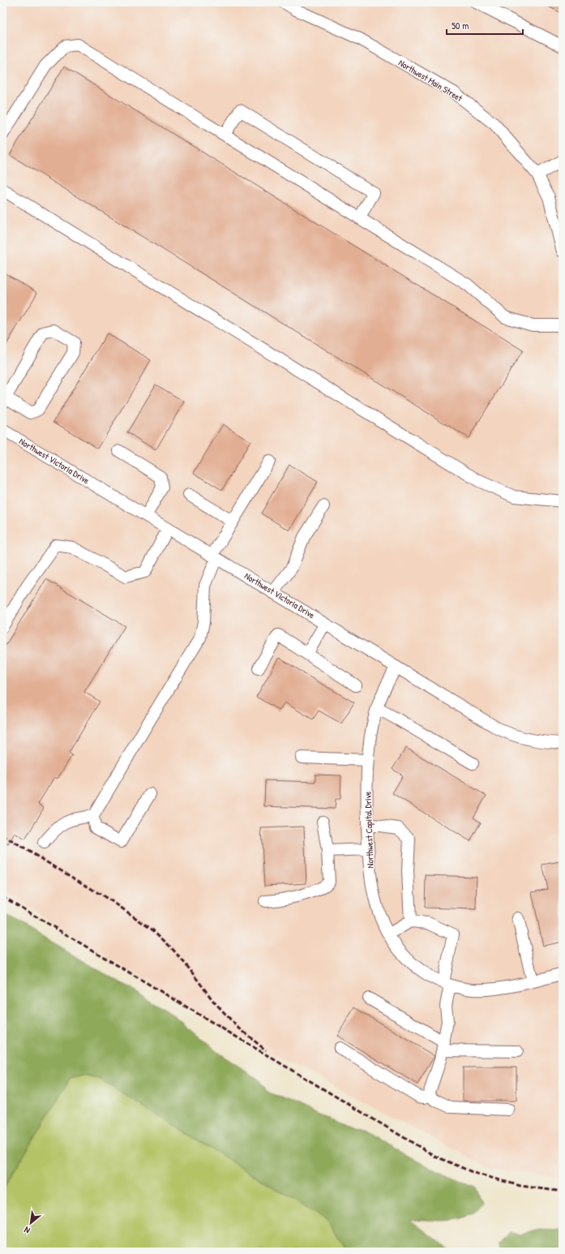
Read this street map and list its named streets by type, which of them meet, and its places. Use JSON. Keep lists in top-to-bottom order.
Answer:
{
  "streets": {
    "street": ["Northwest Main Street", "Northwest Victoria Drive", "Northwest Capital Drive"]
  },
  "crossings": [
    ["Northwest Victoria Drive", "Northwest Capital Drive"]
  ],
  "scale_bar": "50 m",
  "north": "bottom left"
}
